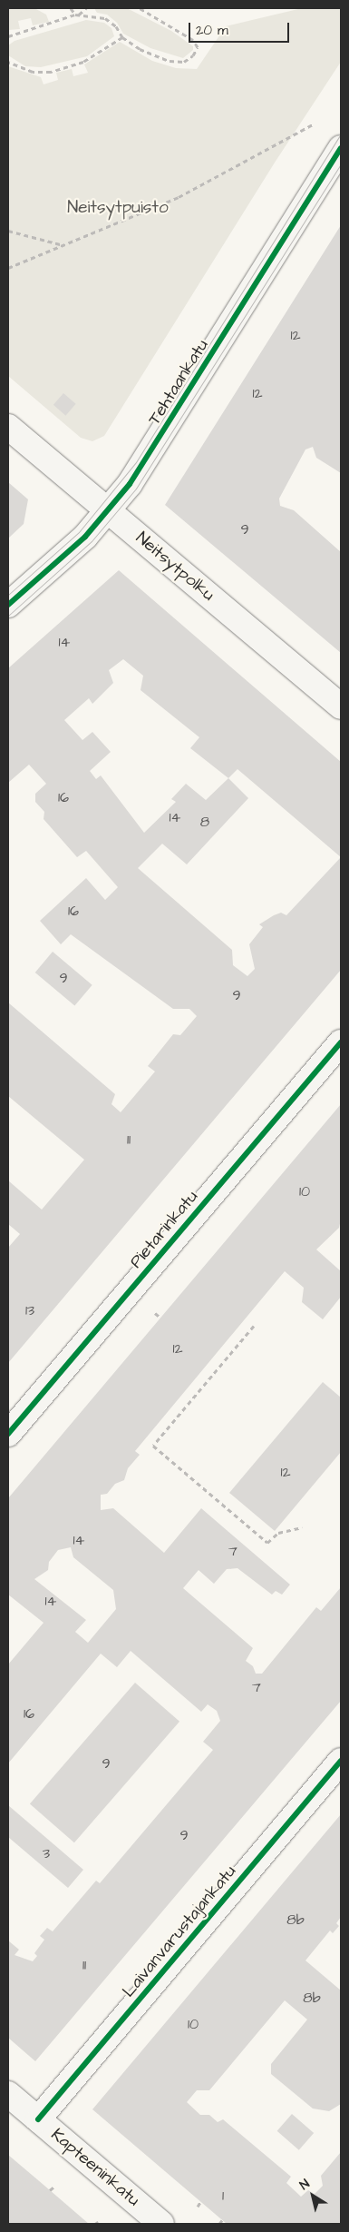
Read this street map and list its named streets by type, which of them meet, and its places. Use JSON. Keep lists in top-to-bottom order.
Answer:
{
  "streets": {
    "street": [
      "Tehtaankatu",
      "Neitsytpolku",
      "Pietarinkatu",
      "Laivanvarustajankatu",
      "Kapteeninkatu"
    ]
  },
  "crossings": [
    ["Tehtaankatu", "Neitsytpolku"],
    ["Laivanvarustajankatu", "Kapteeninkatu"]
  ],
  "parks": ["Neitsytpuisto"],
  "house_numbers": [
    "12",
    "12",
    "9",
    "14",
    "16",
    "14",
    "8",
    "16",
    "9",
    "9",
    "11",
    "10",
    "13",
    "12",
    "12",
    "14",
    "7",
    "14",
    "7",
    "16",
    "9",
    "9",
    "3",
    "8b",
    "11",
    "8b",
    "10",
    "1"
  ],
  "scale_bar": "20 m",
  "north": "top left"
}
